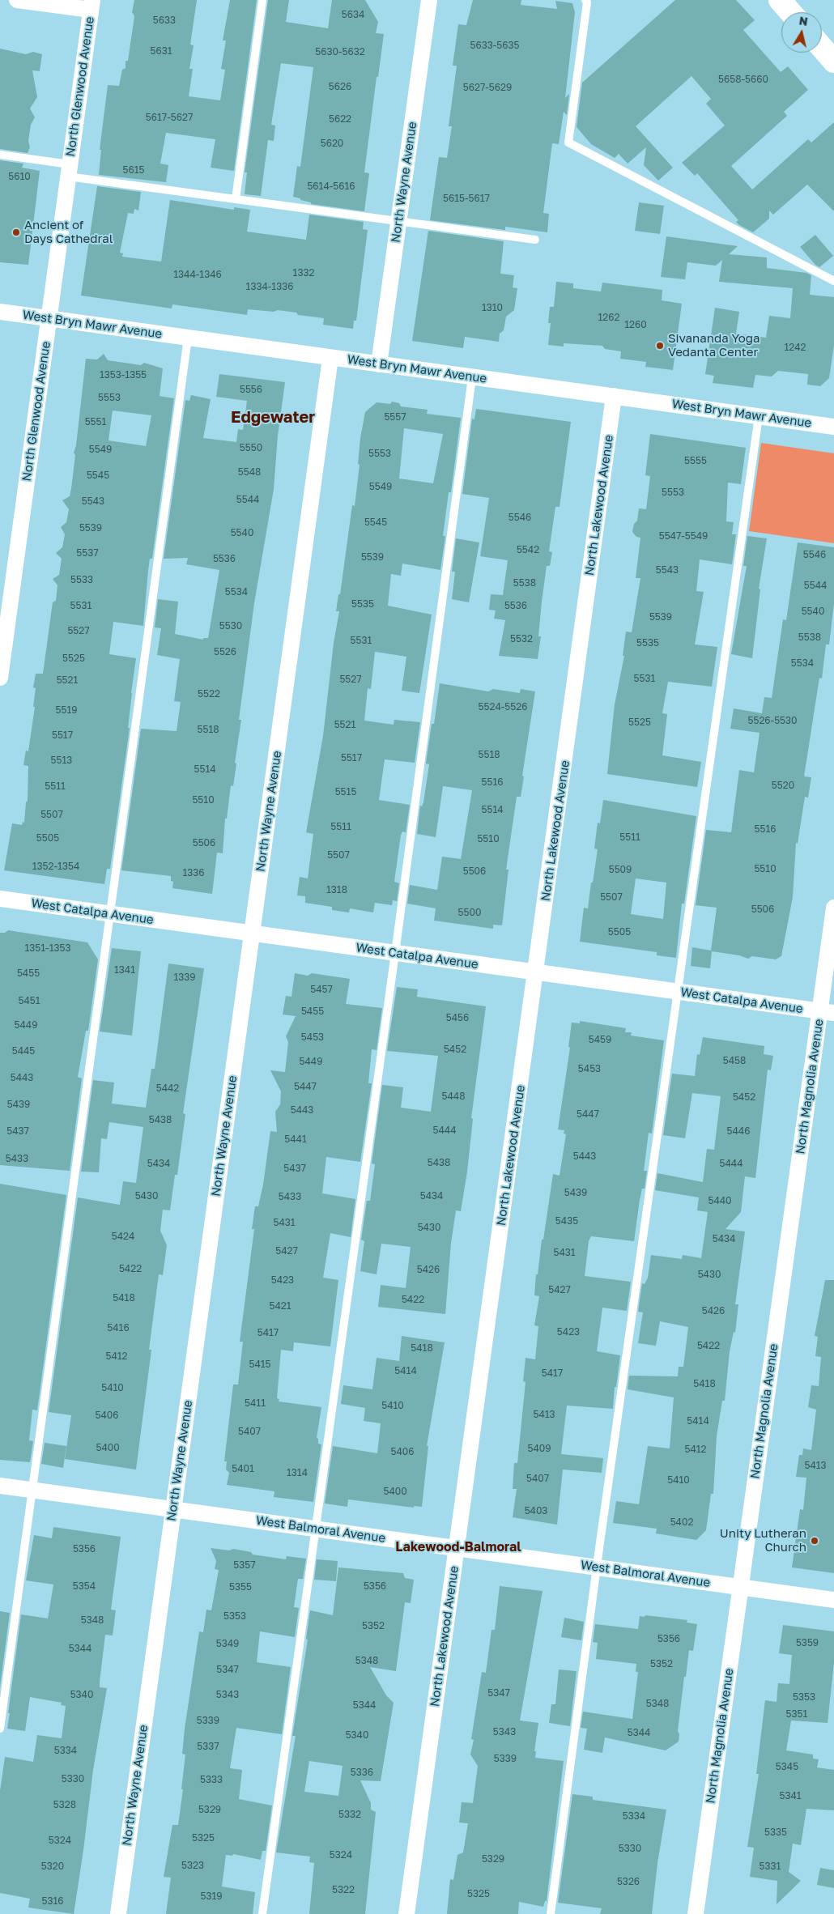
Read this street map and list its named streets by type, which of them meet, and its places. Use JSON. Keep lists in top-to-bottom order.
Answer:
{
  "streets": {
    "street": [
      "North Glenwood Avenue",
      "North Wayne Avenue",
      "West Bryn Mawr Avenue",
      "North Lakewood Avenue",
      "West Catalpa Avenue",
      "North Magnolia Avenue",
      "West Balmoral Avenue"
    ]
  },
  "crossings": [
    ["North Glenwood Avenue", "West Bryn Mawr Avenue"],
    ["North Wayne Avenue", "West Bryn Mawr Avenue"],
    ["North Wayne Avenue", "West Catalpa Avenue"],
    ["North Wayne Avenue", "West Balmoral Avenue"],
    ["West Bryn Mawr Avenue", "North Lakewood Avenue"],
    ["North Lakewood Avenue", "West Catalpa Avenue"],
    ["North Lakewood Avenue", "West Balmoral Avenue"],
    ["West Catalpa Avenue", "North Magnolia Avenue"],
    ["North Magnolia Avenue", "West Balmoral Avenue"]
  ],
  "districts": ["Edgewater", "Lakewood-Balmoral"],
  "places": ["Ancient of Days Cathedral", "Sivananda Yoga Vedanta Center", "Unity Lutheran Church"],
  "house_numbers": [
    "5634",
    "5633",
    "5633-5635",
    "5631",
    "5630-5632",
    "5658-5660",
    "5626",
    "5627-5629",
    "5617-5627",
    "5622",
    "5620",
    "5615",
    "5610",
    "5614-5616",
    "5615-5617",
    "1332",
    "1344-1346",
    "1334-1336",
    "1310",
    "1262",
    "1260",
    "1242",
    "1353-1355",
    "5556",
    "5553",
    "5557",
    "5551",
    "5550",
    "5549",
    "5553",
    "5555",
    "5548",
    "5545",
    "5549",
    "5553",
    "5544",
    "5543",
    "5546",
    "5545",
    "5539",
    "5540",
    "5547-5549",
    "5542",
    "5537",
    "5546",
    "5539",
    "5536",
    "5543",
    "5533",
    "5538",
    "5544",
    "5534",
    "5535",
    "5531",
    "5536",
    "5540",
    "5539",
    "5530",
    "5527",
    "5538",
    "5532",
    "5531",
    "5535",
    "5526",
    "5525",
    "5534",
    "5531",
    "5527",
    "5521",
    "5522",
    "5524-5526",
    "5519",
    "5526-5530",
    "5525",
    "5521",
    "5518",
    "5517",
    "5518",
    "5517",
    "5513",
    "5514",
    "5516",
    "5520",
    "5511",
    "5515",
    "5510",
    "5514",
    "5507",
    "5511",
    "5516",
    "5511",
    "5505",
    "5510",
    "5506",
    "5507",
    "1352-1354",
    "5510",
    "5509",
    "5506",
    "1336",
    "1318",
    "5507",
    "5506",
    "5500",
    "5505",
    "1351-1353",
    "1341",
    "5455",
    "1339",
    "5457",
    "5451",
    "5455",
    "5456",
    "5449",
    "5453",
    "5459",
    "5452",
    "5445",
    "5458",
    "5449",
    "5453",
    "5443",
    "5447",
    "5442",
    "5448",
    "5452",
    "5439",
    "5443",
    "5447",
    "5438",
    "5444",
    "5437",
    "5446",
    "5441",
    "5443",
    "5433",
    "5438",
    "5434",
    "5444",
    "5437",
    "5439",
    "5430",
    "5434",
    "5433",
    "5440",
    "5435",
    "5431",
    "5430",
    "5424",
    "5434",
    "5427",
    "5431",
    "5422",
    "5426",
    "5430",
    "5423",
    "5427",
    "5418",
    "5422",
    "5421",
    "5426",
    "5416",
    "5423",
    "5417",
    "5422",
    "5418",
    "5412",
    "5415",
    "5414",
    "5417",
    "5418",
    "5410",
    "5411",
    "5410",
    "5413",
    "5406",
    "5414",
    "5407",
    "5400",
    "5409",
    "5412",
    "5406",
    "5413",
    "5401",
    "1314",
    "5407",
    "5410",
    "5400",
    "5403",
    "5402",
    "5356",
    "5357",
    "5354",
    "5356",
    "5355",
    "5353",
    "5348",
    "5352",
    "5356",
    "5359",
    "5349",
    "5344",
    "5348",
    "5352",
    "5347",
    "5347",
    "5340",
    "5343",
    "5353",
    "5348",
    "5344",
    "5351",
    "5339",
    "5343",
    "5344",
    "5340",
    "5337",
    "5334",
    "5339",
    "5345",
    "5336",
    "5330",
    "5333",
    "5341",
    "5328",
    "5329",
    "5332",
    "5334",
    "5335",
    "5325",
    "5324",
    "5330",
    "5324",
    "5329",
    "5323",
    "5320",
    "5331",
    "5326",
    "5322",
    "5325",
    "5319",
    "5316"
  ],
  "north": "top"
}
